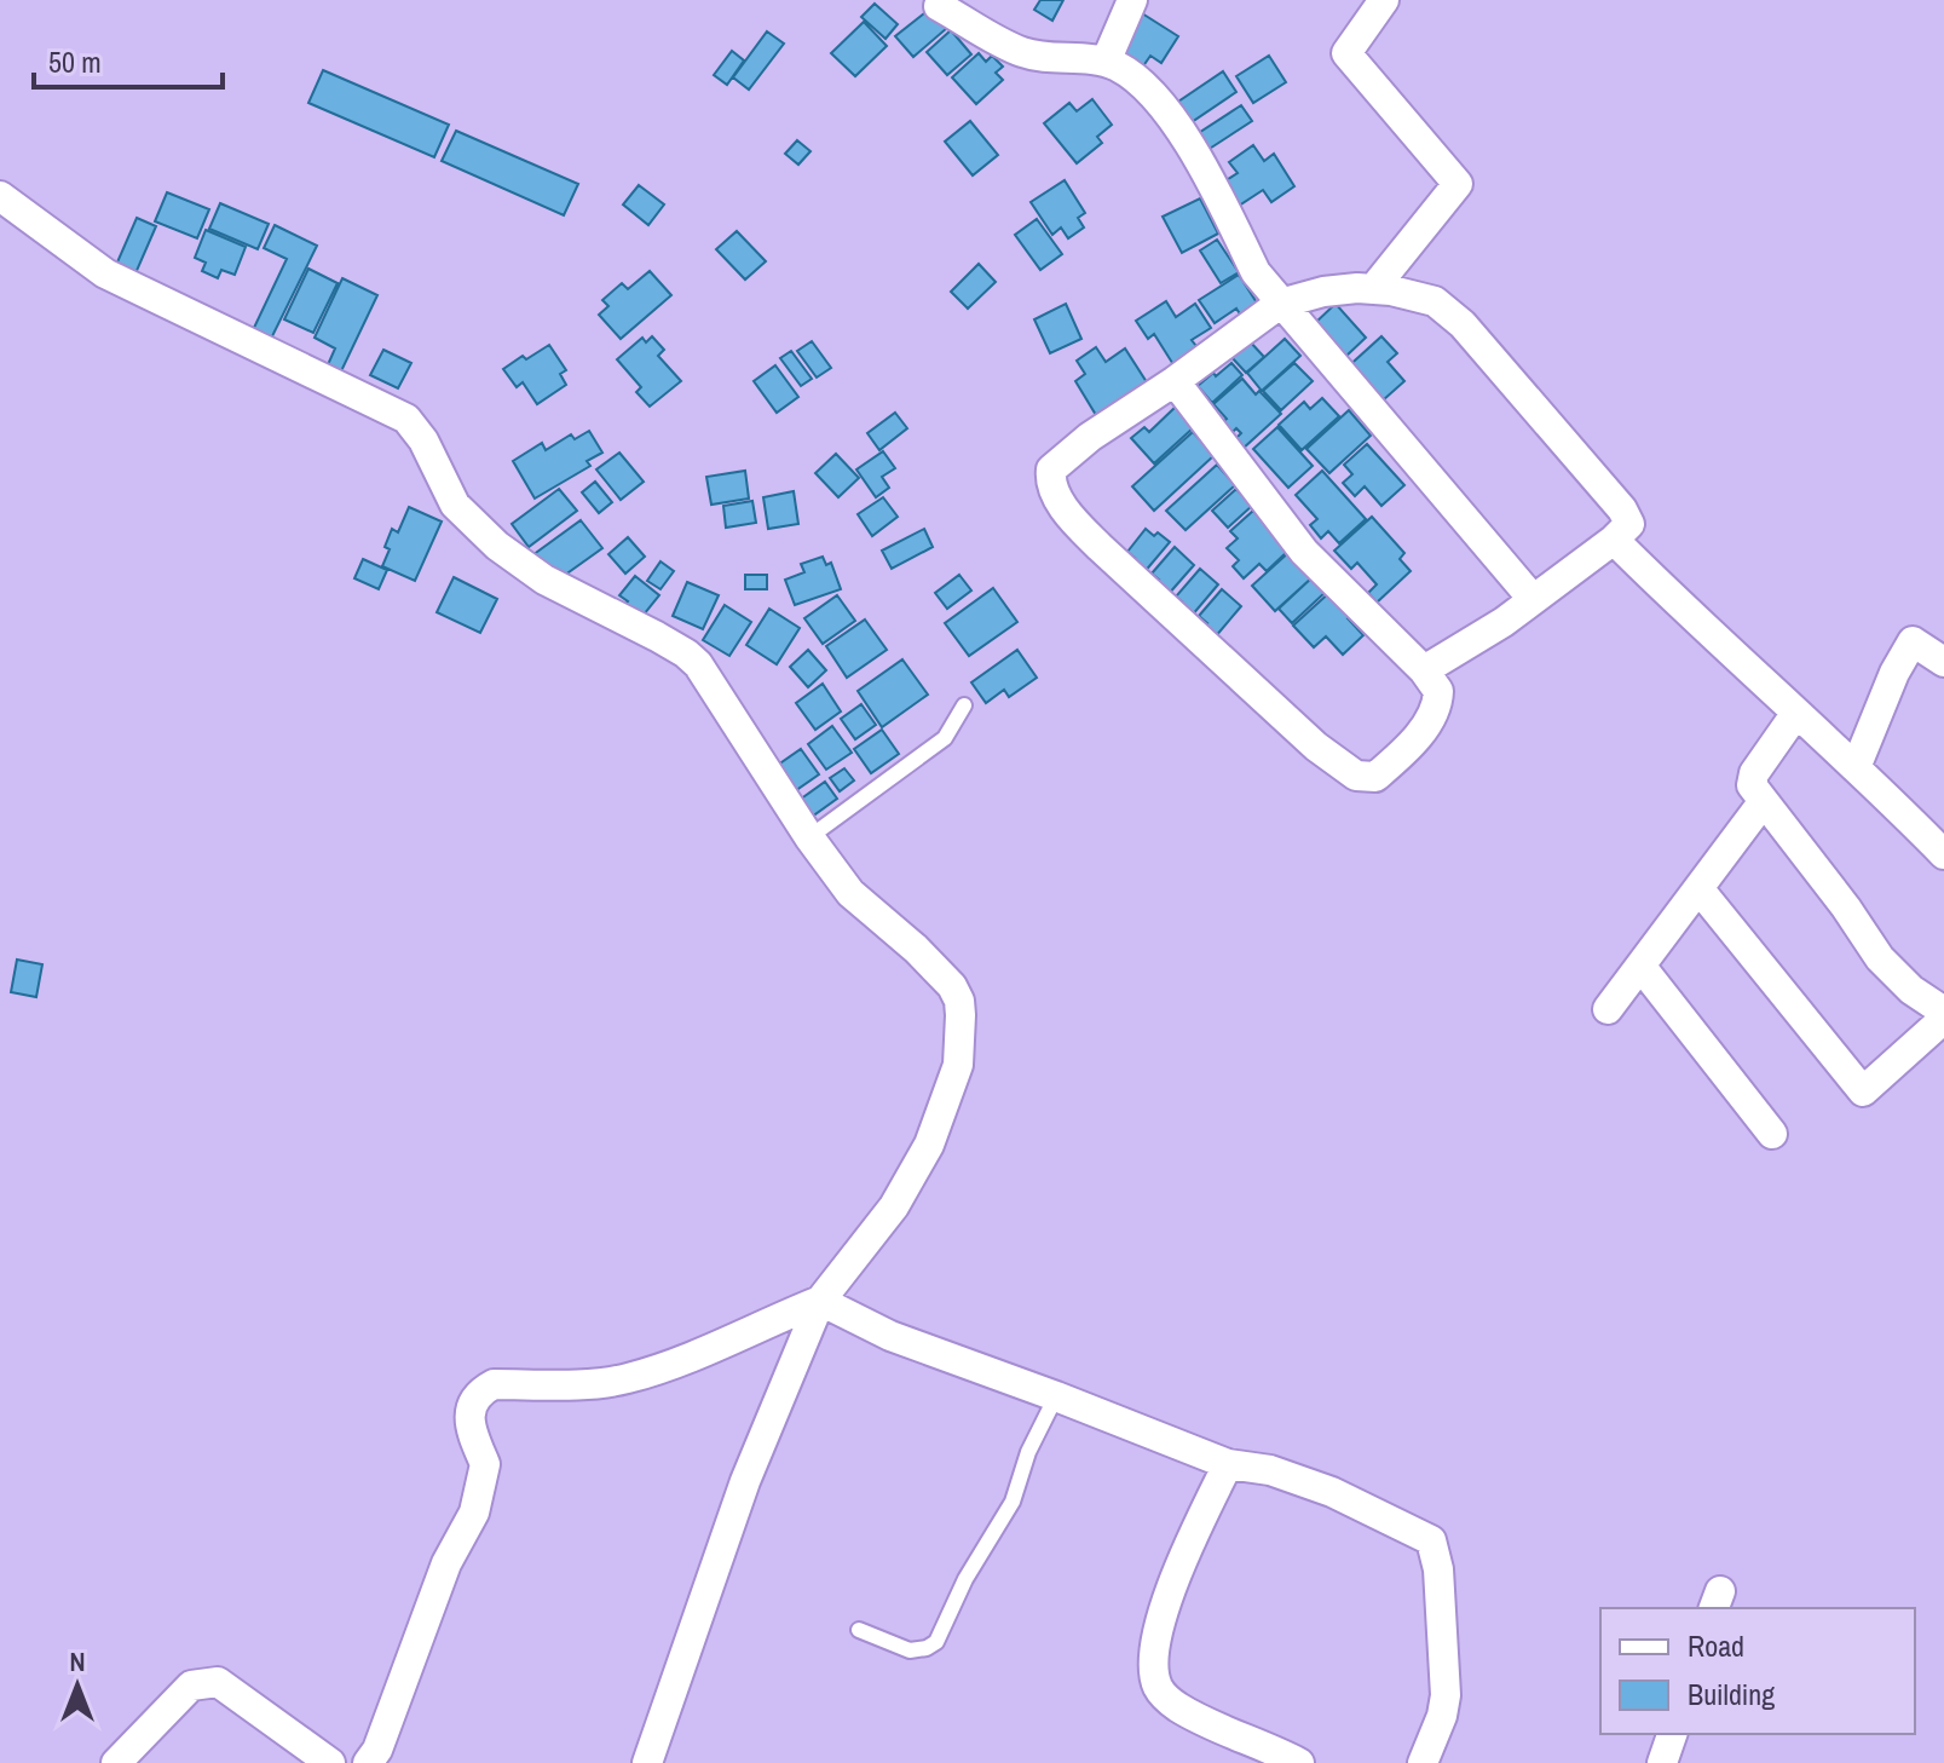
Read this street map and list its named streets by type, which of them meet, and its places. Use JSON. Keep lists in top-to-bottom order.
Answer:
{
  "legend": ["Road", "Building"],
  "scale_bar": "50 m",
  "north": "top"
}
